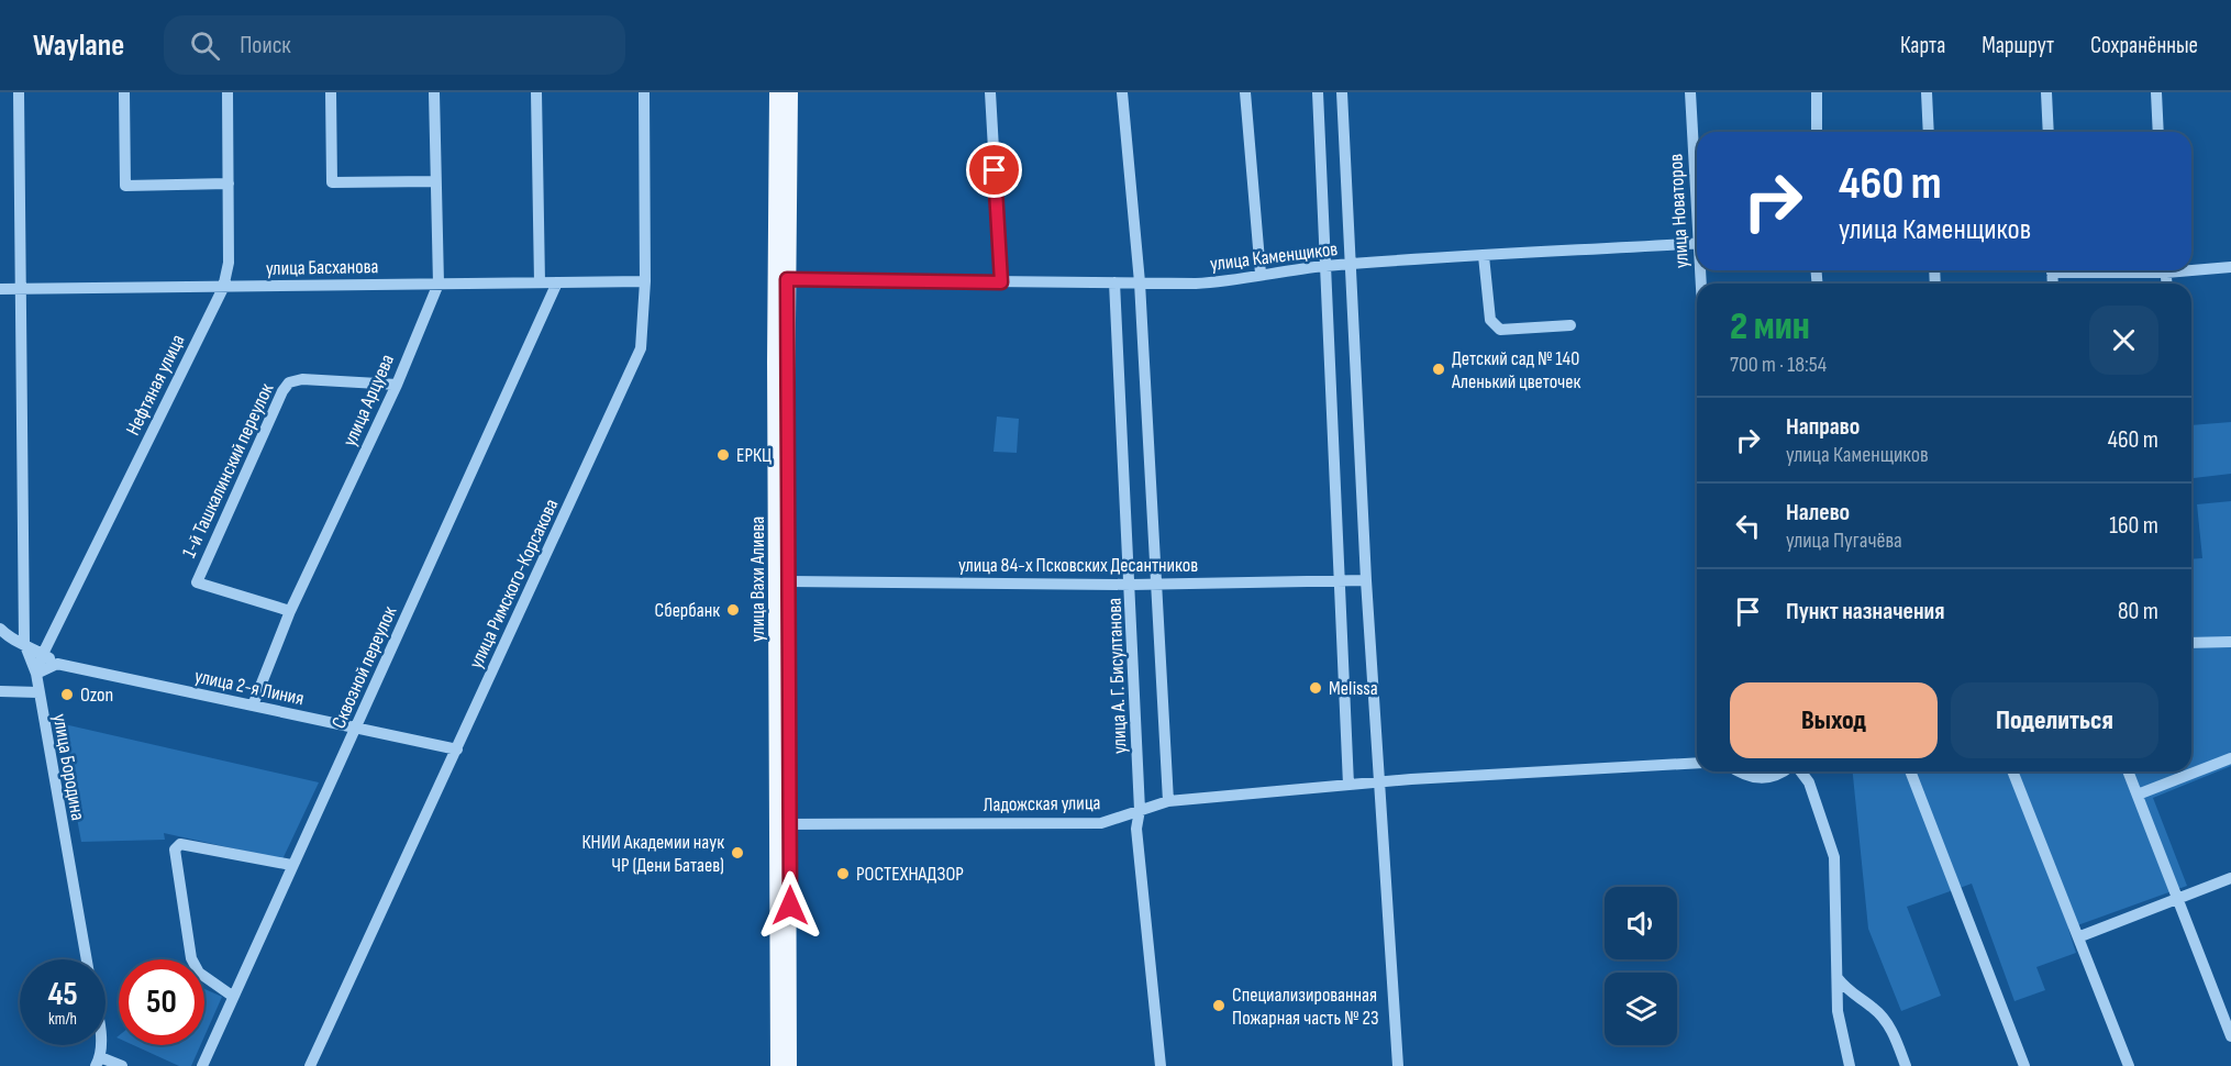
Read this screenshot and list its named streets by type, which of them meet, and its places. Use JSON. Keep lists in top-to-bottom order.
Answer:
{
  "streets": {
    "main road": ["улица Вахи Алиева"],
    "street": [
      "улица Новаторов",
      "улица Каменщиков",
      "улица Басханова",
      "Нефтяная улица",
      "улица Арцуева",
      "1-й Ташкалинский переулок",
      "улица 84-х Псковских Десантников",
      "улица Римского-Корсакова",
      "Сквозной переулок",
      "улица А. Г. Бисултанова",
      "улица 2-я Линия",
      "улица Бородина",
      "Ладожская улица"
    ]
  },
  "crossings": [
    ["улица Каменщиков", "улица Вахи Алиева"],
    ["улица Каменщиков", "улица А. Г. Бисултанова"],
    ["улица Басханова", "Нефтяная улица"],
    ["улица Басханова", "улица Арцуева"],
    ["улица Басханова", "улица Римского-Корсакова"],
    ["улица Басханова", "Сквозной переулок"],
    ["улица Басханова", "улица Бородина"],
    ["Нефтяная улица", "улица Бородина"],
    ["улица Арцуева", "1-й Ташкалинский переулок"],
    ["улица Арцуева", "улица 2-я Линия"],
    ["улица 84-х Псковских Десантников", "улица Вахи Алиева"],
    ["улица 84-х Псковских Десантников", "улица А. Г. Бисултанова"],
    ["улица Вахи Алиева", "Ладожская улица"],
    ["улица Римского-Корсакова", "улица 2-я Линия"],
    ["Сквозной переулок", "улица 2-я Линия"],
    ["улица А. Г. Бисултанова", "Ладожская улица"]
  ],
  "places": [
    "Детский сад № 140 Аленький цветочек",
    "ЕРКЦ",
    "Сбербанк",
    "Melissa",
    "Ozon",
    "КНИИ Академии наук ЧР (Дени Батаев)",
    "РОСТЕХНАДЗОР",
    "Специализированная Пожарная часть № 23"
  ],
  "page": {
    "header": "Waylane",
    "search": "Поиск",
    "nav": ["Карта", "Маршрут", "Сохранённые"],
    "turn": ["460 m", "улица Каменщиков"],
    "heading": ["2 мин", "700 m · 18:54"],
    "list": [
      {
        "name": "Направо",
        "note": "улица Каменщиков",
        "value": "460 m"
      },
      {
        "name": "Налево",
        "note": "улица Пугачёва",
        "value": "160 m"
      },
      {
        "name": "Пункт назначения",
        "value": "80 m"
      }
    ],
    "buttons": ["Выход", "Поделиться"],
    "speed": "45 km/h",
    "limit": "50"
  }
}
